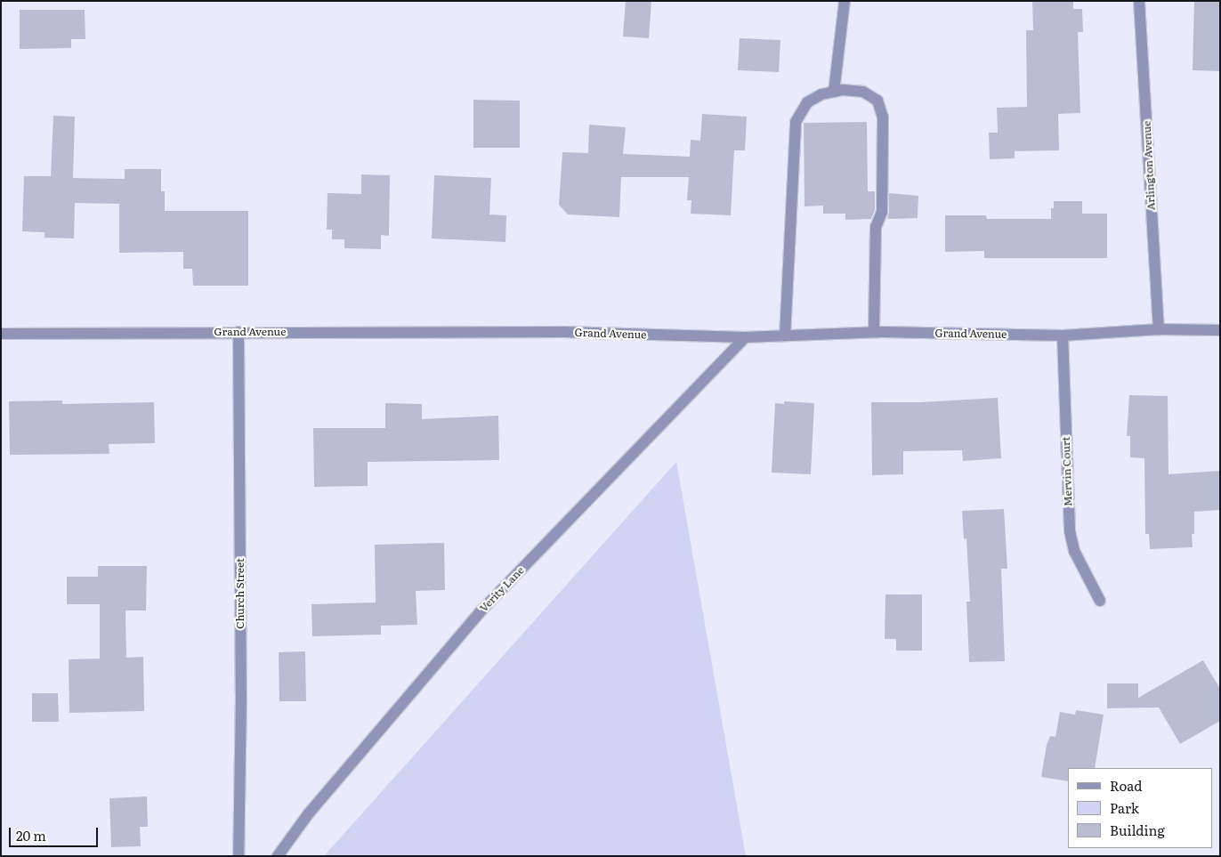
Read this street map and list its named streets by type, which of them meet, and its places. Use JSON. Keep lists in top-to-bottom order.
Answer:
{
  "streets": {
    "street": [
      "Arlington Avenue",
      "Grand Avenue",
      "Mervin Court",
      "Verity Lane",
      "Church Street"
    ]
  },
  "crossings": [
    ["Arlington Avenue", "Grand Avenue"],
    ["Grand Avenue", "Mervin Court"],
    ["Grand Avenue", "Verity Lane"],
    ["Grand Avenue", "Church Street"]
  ],
  "legend": ["Road", "Park", "Building"],
  "scale_bar": "20 m"
}
